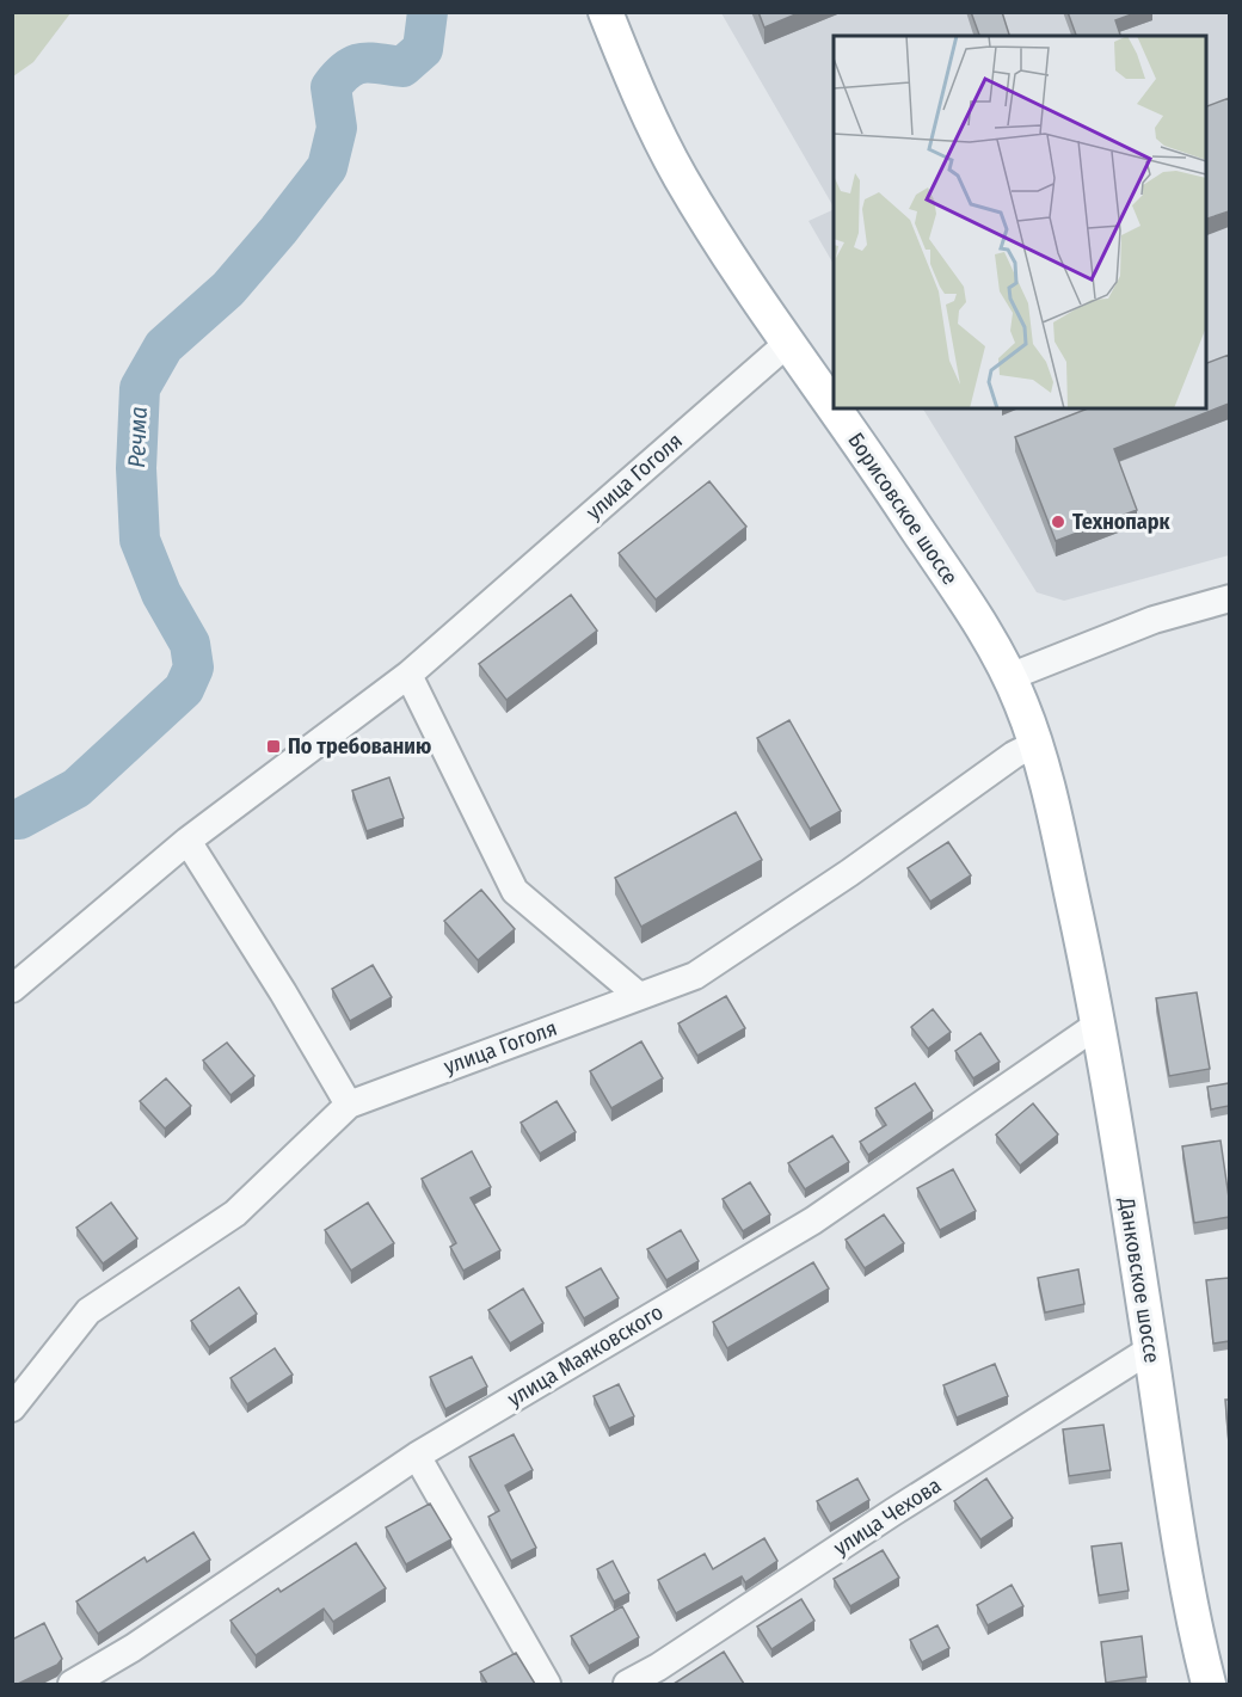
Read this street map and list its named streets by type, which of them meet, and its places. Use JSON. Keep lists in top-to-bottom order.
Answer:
{
  "streets": {
    "main road": ["Борисовское шоссе", "Данковское шоссе"],
    "street": ["улица Гоголя", "улица Маяковского", "улица Чехова"]
  },
  "crossings": [
    ["улица Гоголя", "Борисовское шоссе"],
    ["Борисовское шоссе", "Данковское шоссе"],
    ["Данковское шоссе", "улица Маяковского"],
    ["Данковское шоссе", "улица Чехова"]
  ],
  "water": ["Речма"],
  "places": {
    "other": ["Технопарк"],
    "transit": ["По требованию"]
  }
}
